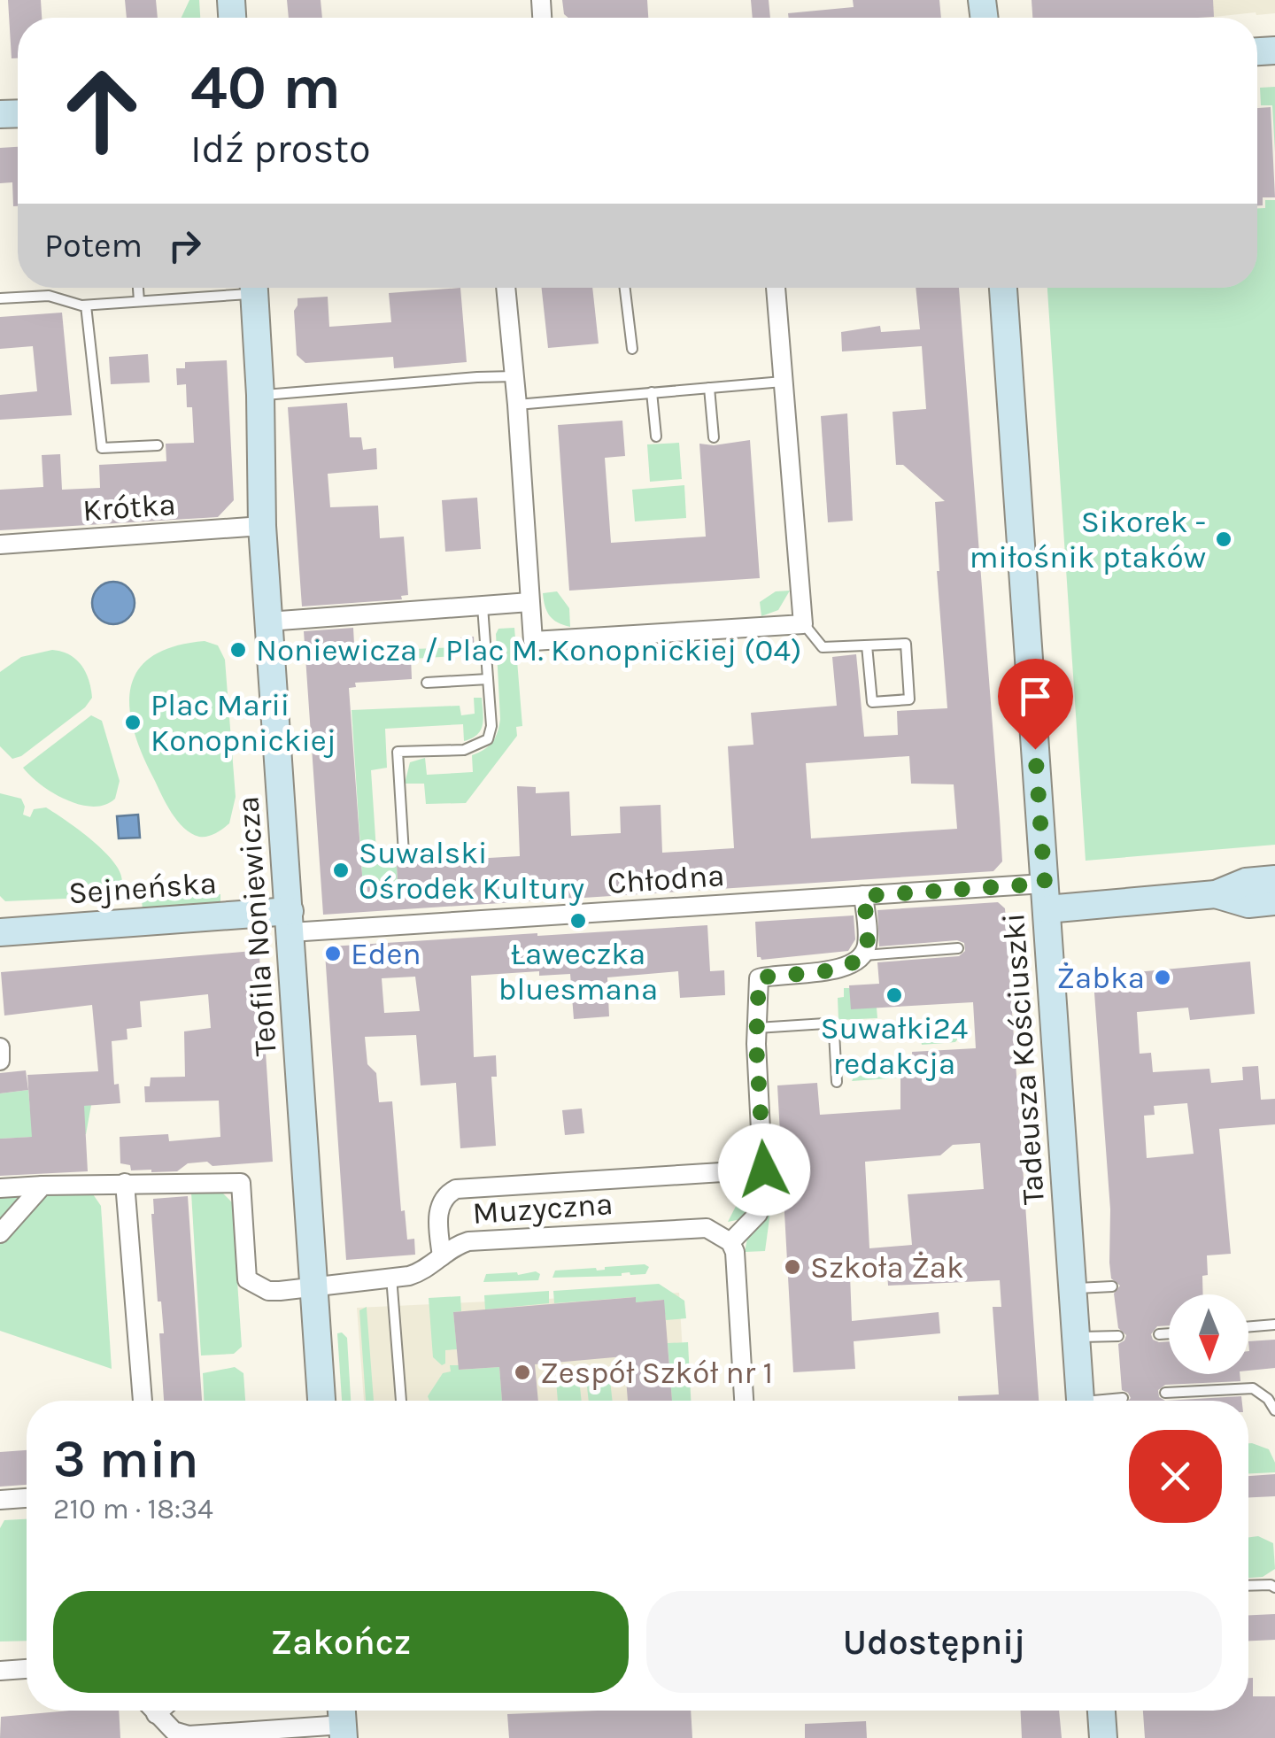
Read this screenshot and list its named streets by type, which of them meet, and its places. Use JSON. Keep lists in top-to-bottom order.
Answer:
{
  "streets": {
    "street": [
      "Krótka",
      "Chłodna",
      "Sejneńska",
      "Teofila Noniewicza",
      "Tadeusza Kościuszki",
      "Muzyczna"
    ]
  },
  "crossings": [
    ["Krótka", "Teofila Noniewicza"],
    ["Chłodna", "Sejneńska"],
    ["Chłodna", "Teofila Noniewicza"],
    ["Chłodna", "Tadeusza Kościuszki"],
    ["Sejneńska", "Teofila Noniewicza"],
    ["Teofila Noniewicza", "Muzyczna"]
  ],
  "places": [
    "Sikorek - miłośnik ptaków",
    "Noniewicza / Plac M. Konopnickiej (04)",
    "Plac Marii Konopnickiej",
    "Suwalski Ośrodek Kultury",
    "Ławeczka bluesmana",
    "Eden",
    "Żabka",
    "Suwałki24 redakcja",
    "Szkoła Żak",
    "Zespół Szkół nr 1"
  ],
  "north": "bottom",
  "page": {
    "turn": ["40 m", "Idź prosto"],
    "then": "Potem",
    "heading": ["3 min", "210 m · 18:34"],
    "buttons": ["Zakończ", "Udostępnij"]
  }
}
